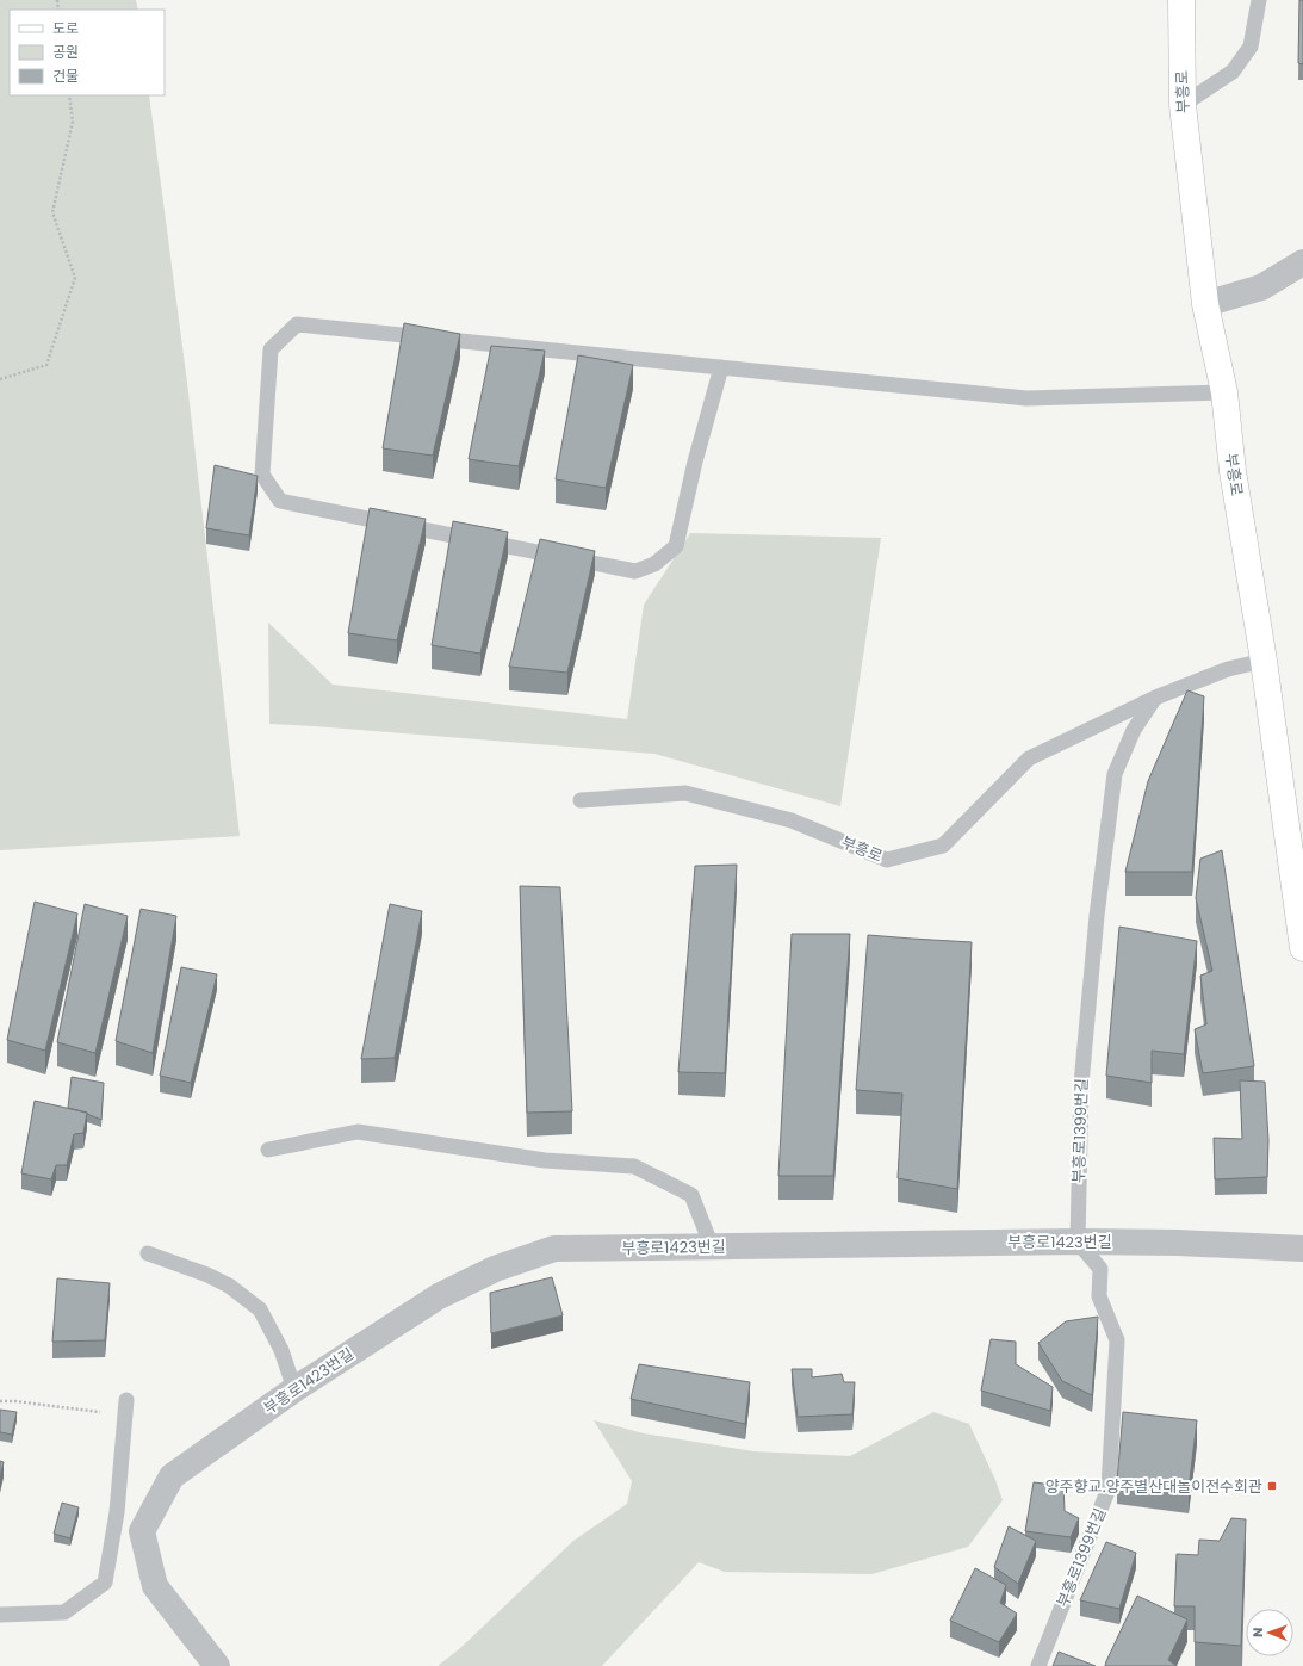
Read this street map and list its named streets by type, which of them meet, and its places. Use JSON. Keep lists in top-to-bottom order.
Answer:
{
  "streets": {
    "main road": ["부흥로"],
    "street": ["부흥로1423번길"],
    "lane": ["부흥로1399번길"]
  },
  "crossings": [
    ["부흥로", "부흥로1399번길"],
    ["부흥로1399번길", "부흥로1423번길"]
  ],
  "places": {
    "transit": ["양주향교.양주별산대놀이전수회관"]
  },
  "legend": ["도로", "공원", "건물"],
  "north": "left"
}
